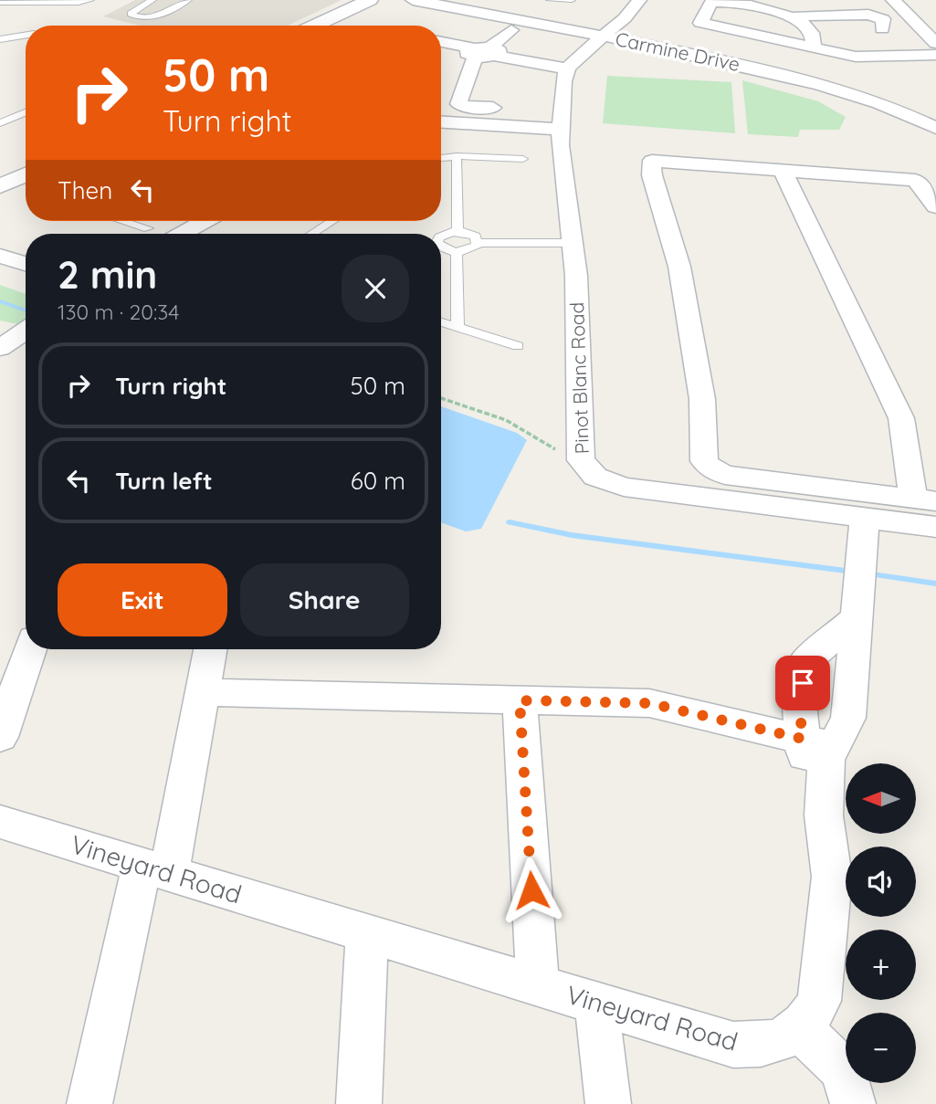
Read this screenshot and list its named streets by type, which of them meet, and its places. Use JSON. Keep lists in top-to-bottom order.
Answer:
{
  "streets": {
    "street": ["Carmine Drive", "Pinot Blanc Road", "Vineyard Road"]
  },
  "crossings": [
    ["Pinot Blanc Road", "Vineyard Road"]
  ],
  "north": "left",
  "page": {
    "turn": ["50 m", "Turn right"],
    "then": "Then",
    "heading": ["2 min", "130 m · 20:34"],
    "list": [
      {
        "name": "Turn right",
        "value": "50 m"
      },
      {
        "name": "Turn left",
        "value": "60 m"
      }
    ],
    "buttons": ["Exit", "Share"],
    "map_buttons": ["+", "−"]
  }
}
